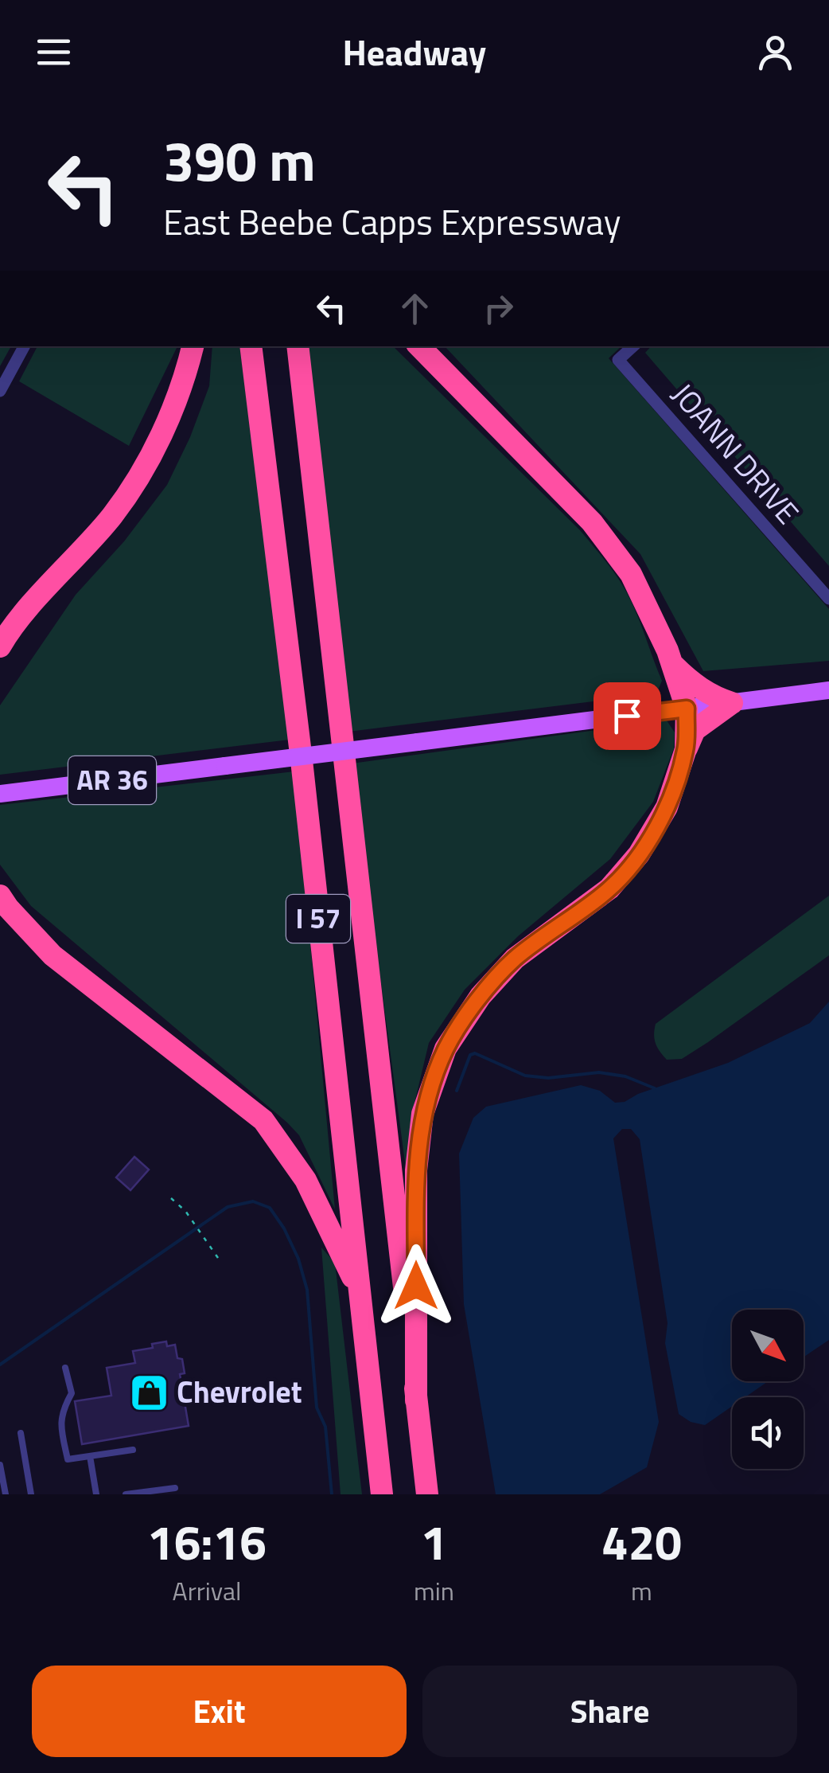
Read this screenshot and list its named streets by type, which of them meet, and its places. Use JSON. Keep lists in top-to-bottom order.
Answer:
{
  "streets": {
    "highway": ["I 57"],
    "main road": ["AR 36"],
    "street": ["JOANN DRIVE"]
  },
  "places": {
    "shop": ["Chevrolet"]
  },
  "north": "bottom right",
  "page": {
    "header": "Headway",
    "turn": ["390 m", "East Beebe Capps Expressway"],
    "eta": [
      "16:16",
      "Arrival",
      "1",
      "min",
      "420",
      "m"
    ],
    "buttons": ["Exit", "Share"]
  }
}
